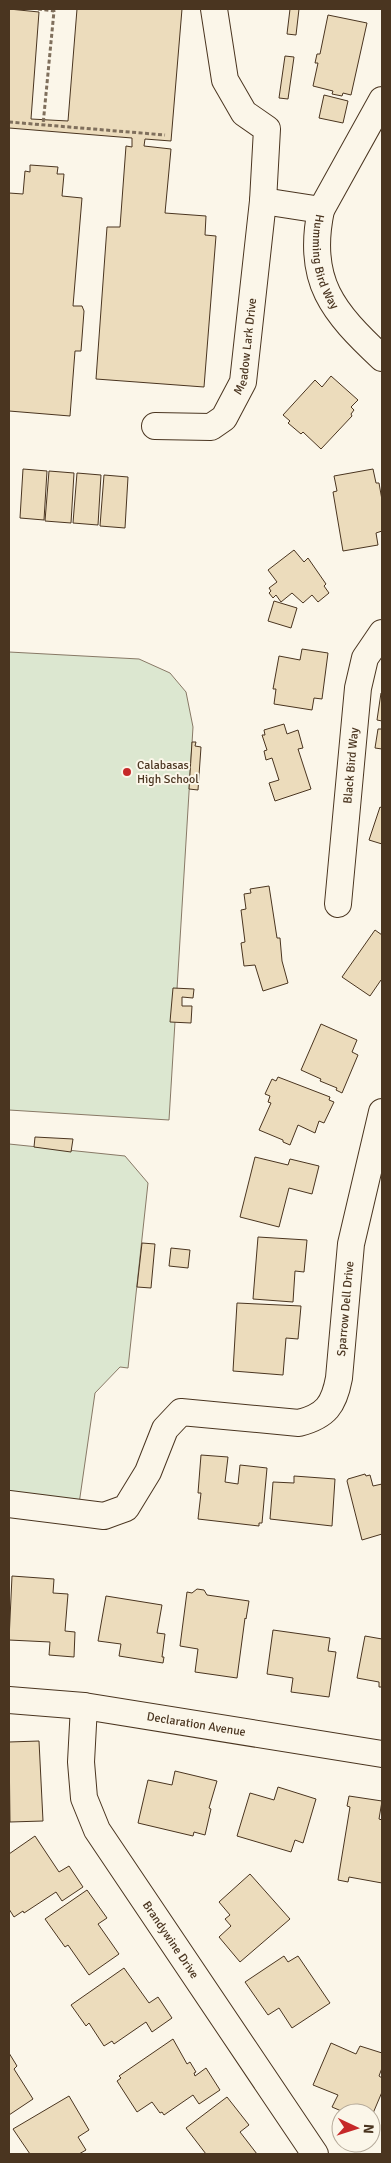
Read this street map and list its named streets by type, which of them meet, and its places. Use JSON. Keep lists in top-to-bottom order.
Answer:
{
  "streets": {
    "street": [
      "Humming Bird Way",
      "Meadow Lark Drive",
      "Black Bird Way",
      "Sparrow Dell Drive",
      "Declaration Avenue",
      "Brandywine Drive"
    ]
  },
  "crossings": [
    ["Declaration Avenue", "Brandywine Drive"]
  ],
  "places": ["Calabasas High School"],
  "north": "right"
}
